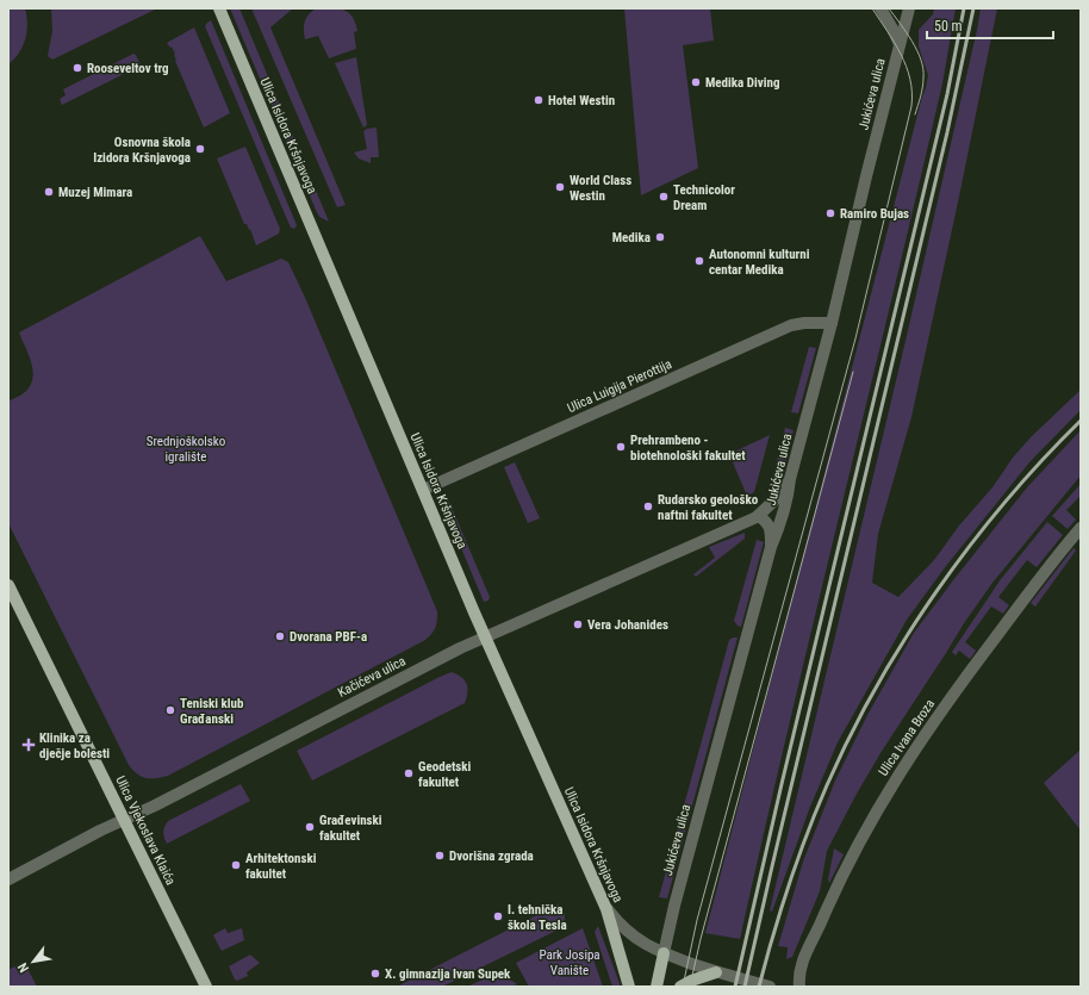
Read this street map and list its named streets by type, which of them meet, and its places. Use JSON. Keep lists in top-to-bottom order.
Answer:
{
  "streets": {
    "main road": ["Ulica Isidora Kršnjavoga", "Ulica Vjekoslava Klaića"],
    "street": [
      "Jukićeva ulica",
      "Ulica Luigija Pierottija",
      "Kačićeva ulica",
      "Ulica Ivana Broza"
    ]
  },
  "crossings": [
    ["Jukićeva ulica", "Ulica Luigija Pierottija"],
    ["Jukićeva ulica", "Kačićeva ulica"],
    ["Ulica Isidora Kršnjavoga", "Ulica Luigija Pierottija"],
    ["Ulica Isidora Kršnjavoga", "Kačićeva ulica"],
    ["Kačićeva ulica", "Ulica Vjekoslava Klaića"]
  ],
  "parks": ["Srednjoškolsko igralište", "Park Josipa Vanište"],
  "places": {
    "other": [
      "Rooseveltov trg",
      "Medika Diving",
      "Hotel Westin",
      "Osnovna škola Izidora Kršnjavoga",
      "World Class Westin",
      "Muzej Mimara",
      "Technicolor Dream",
      "Ramiro Bujas",
      "Medika",
      "Autonomni kulturni centar Medika",
      "Prehrambeno - biotehnološki fakultet",
      "Rudarsko geološko naftni fakultet",
      "Vera Johanides",
      "Dvorana PBF-a",
      "Teniski klub Građanski",
      "Geodetski fakultet",
      "Građevinski fakultet",
      "Dvorišna zgrada",
      "Arhitektonski fakultet",
      "I. tehnička škola Tesla",
      "X. gimnazija Ivan Supek"
    ],
    "health": ["Klinika za dječje bolesti"]
  },
  "scale_bar": "50 m",
  "north": "bottom left"
}
